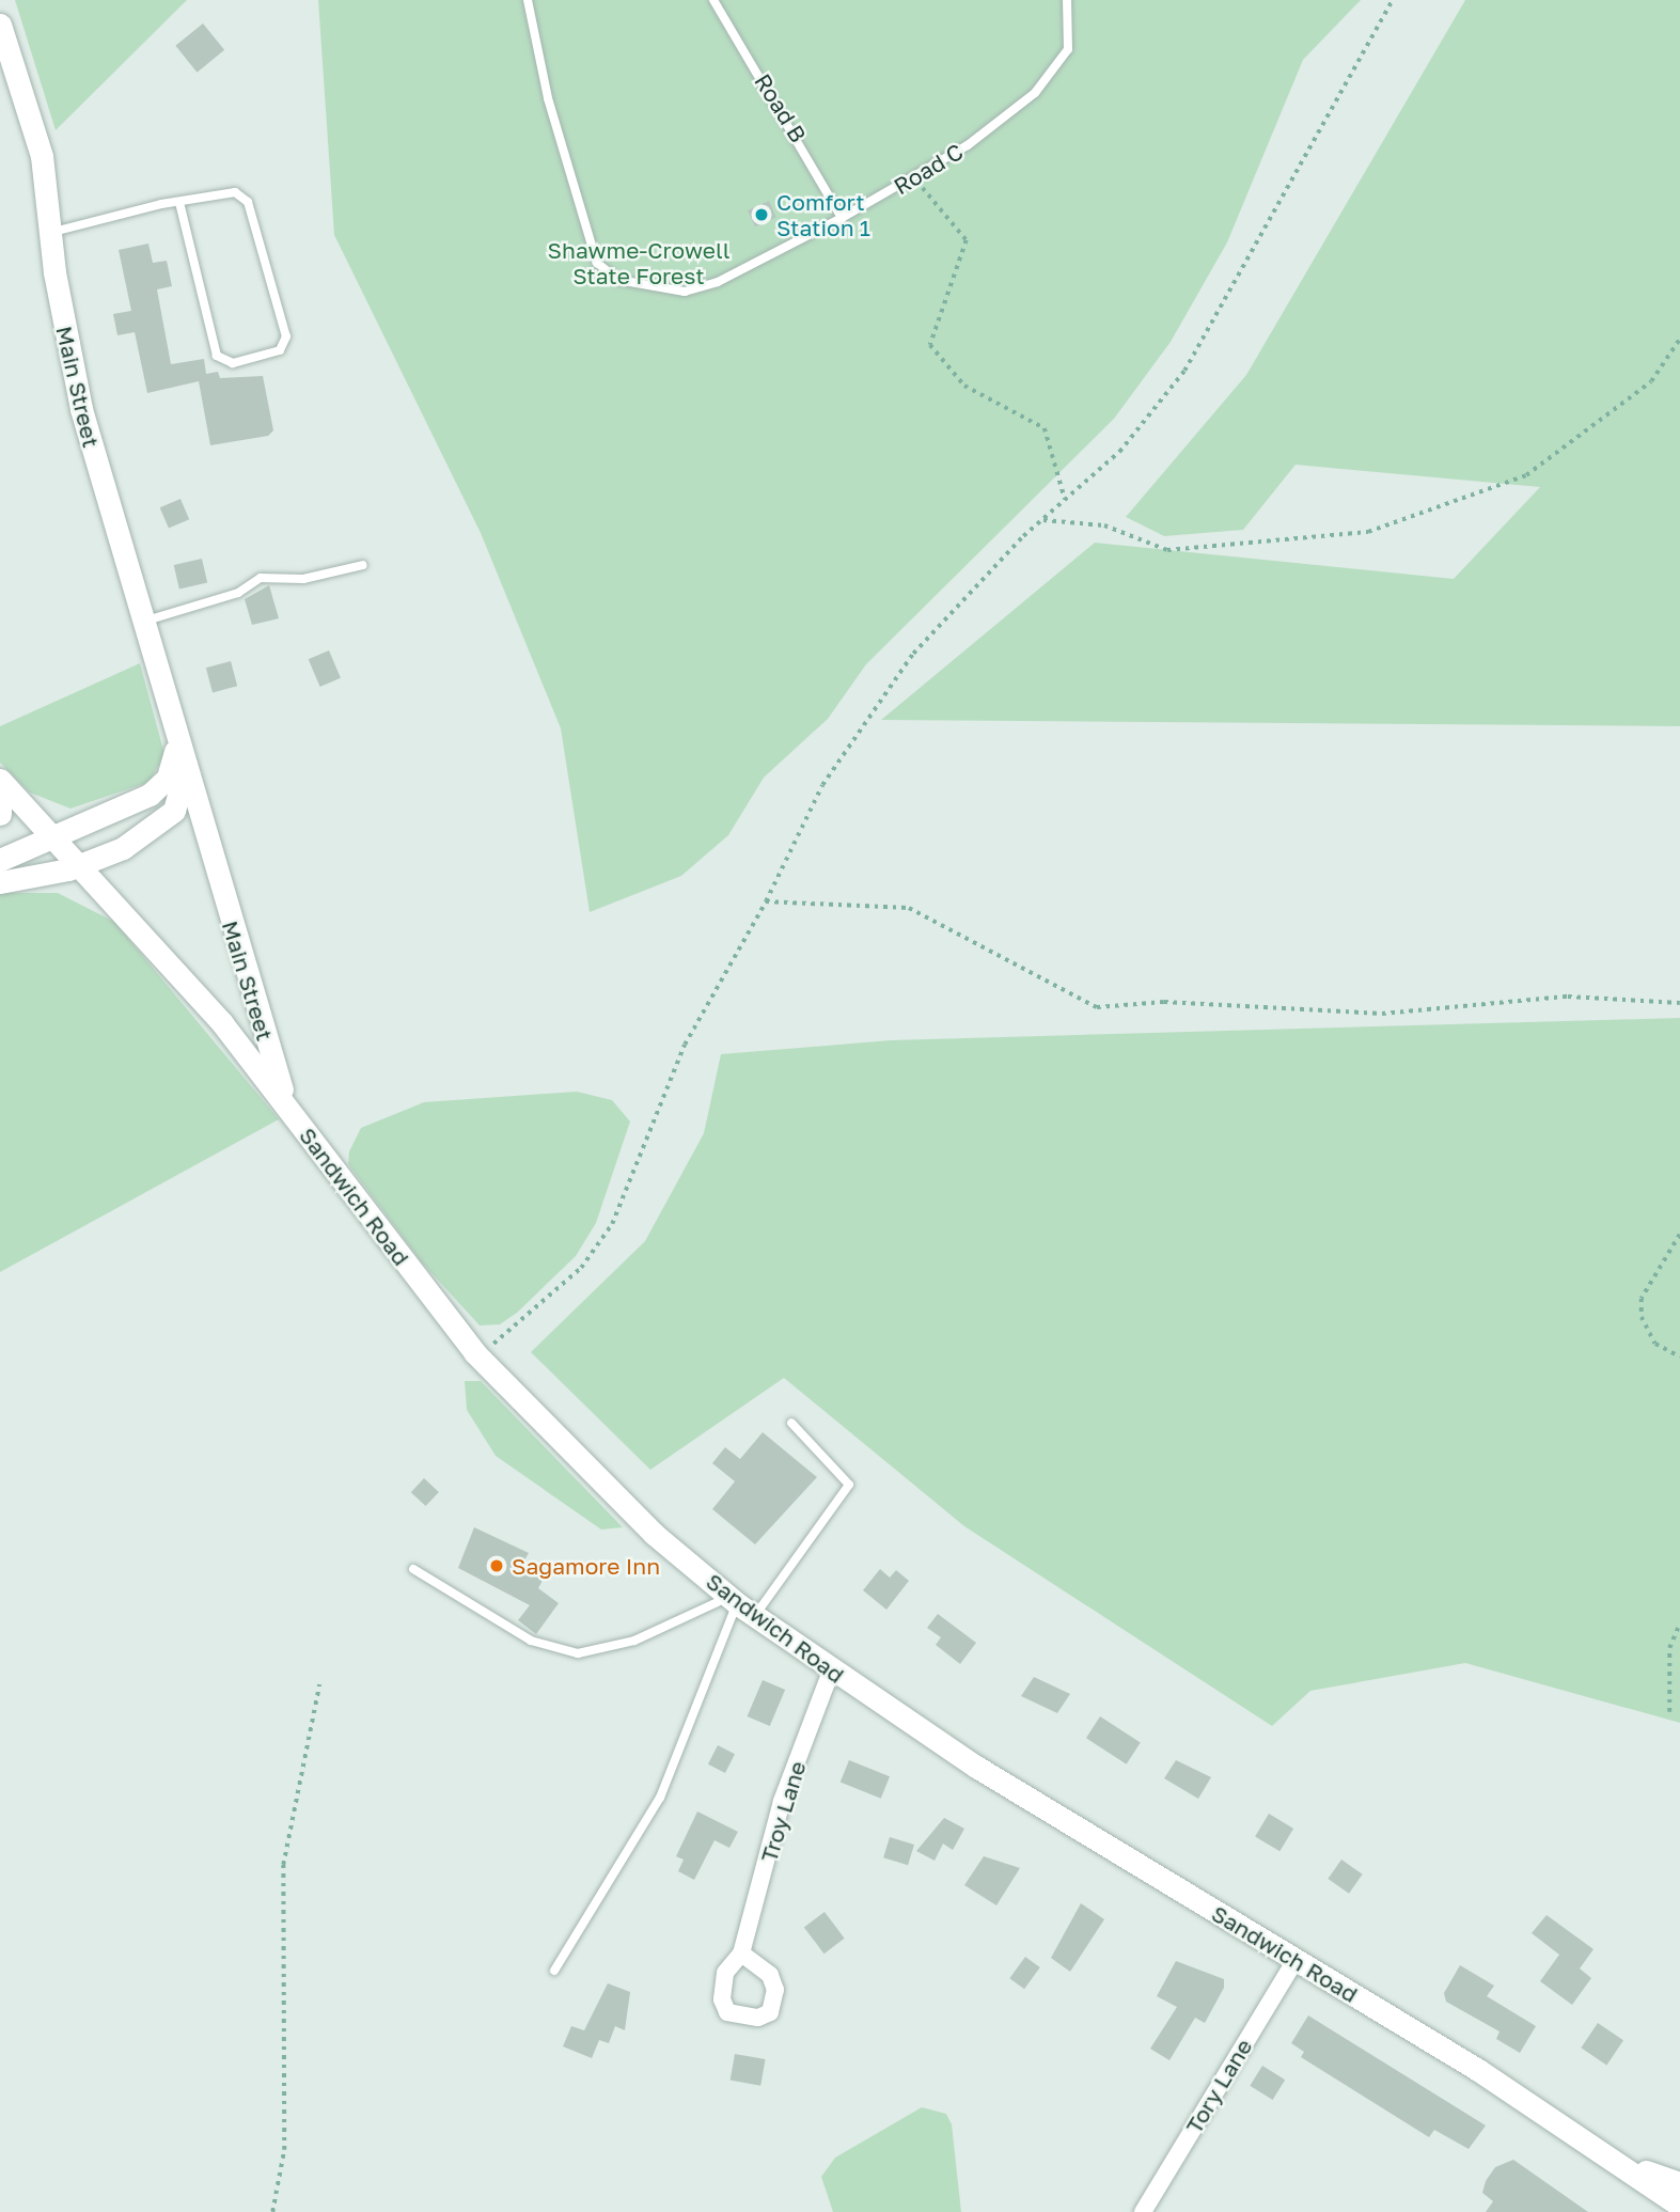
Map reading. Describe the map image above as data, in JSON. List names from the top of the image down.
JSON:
{
  "streets": {
    "main road": ["Main Street", "Sandwich Road"],
    "street": ["Troy Lane", "Tory Lane"],
    "lane": ["Road B", "Road C"]
  },
  "crossings": [
    ["Road B", "Road C"],
    ["Main Street", "Sandwich Road"],
    ["Sandwich Road", "Troy Lane"],
    ["Sandwich Road", "Tory Lane"]
  ],
  "parks": ["Shawme-Crowell State Forest"],
  "places": ["Comfort Station 1", "Sagamore Inn"]
}
